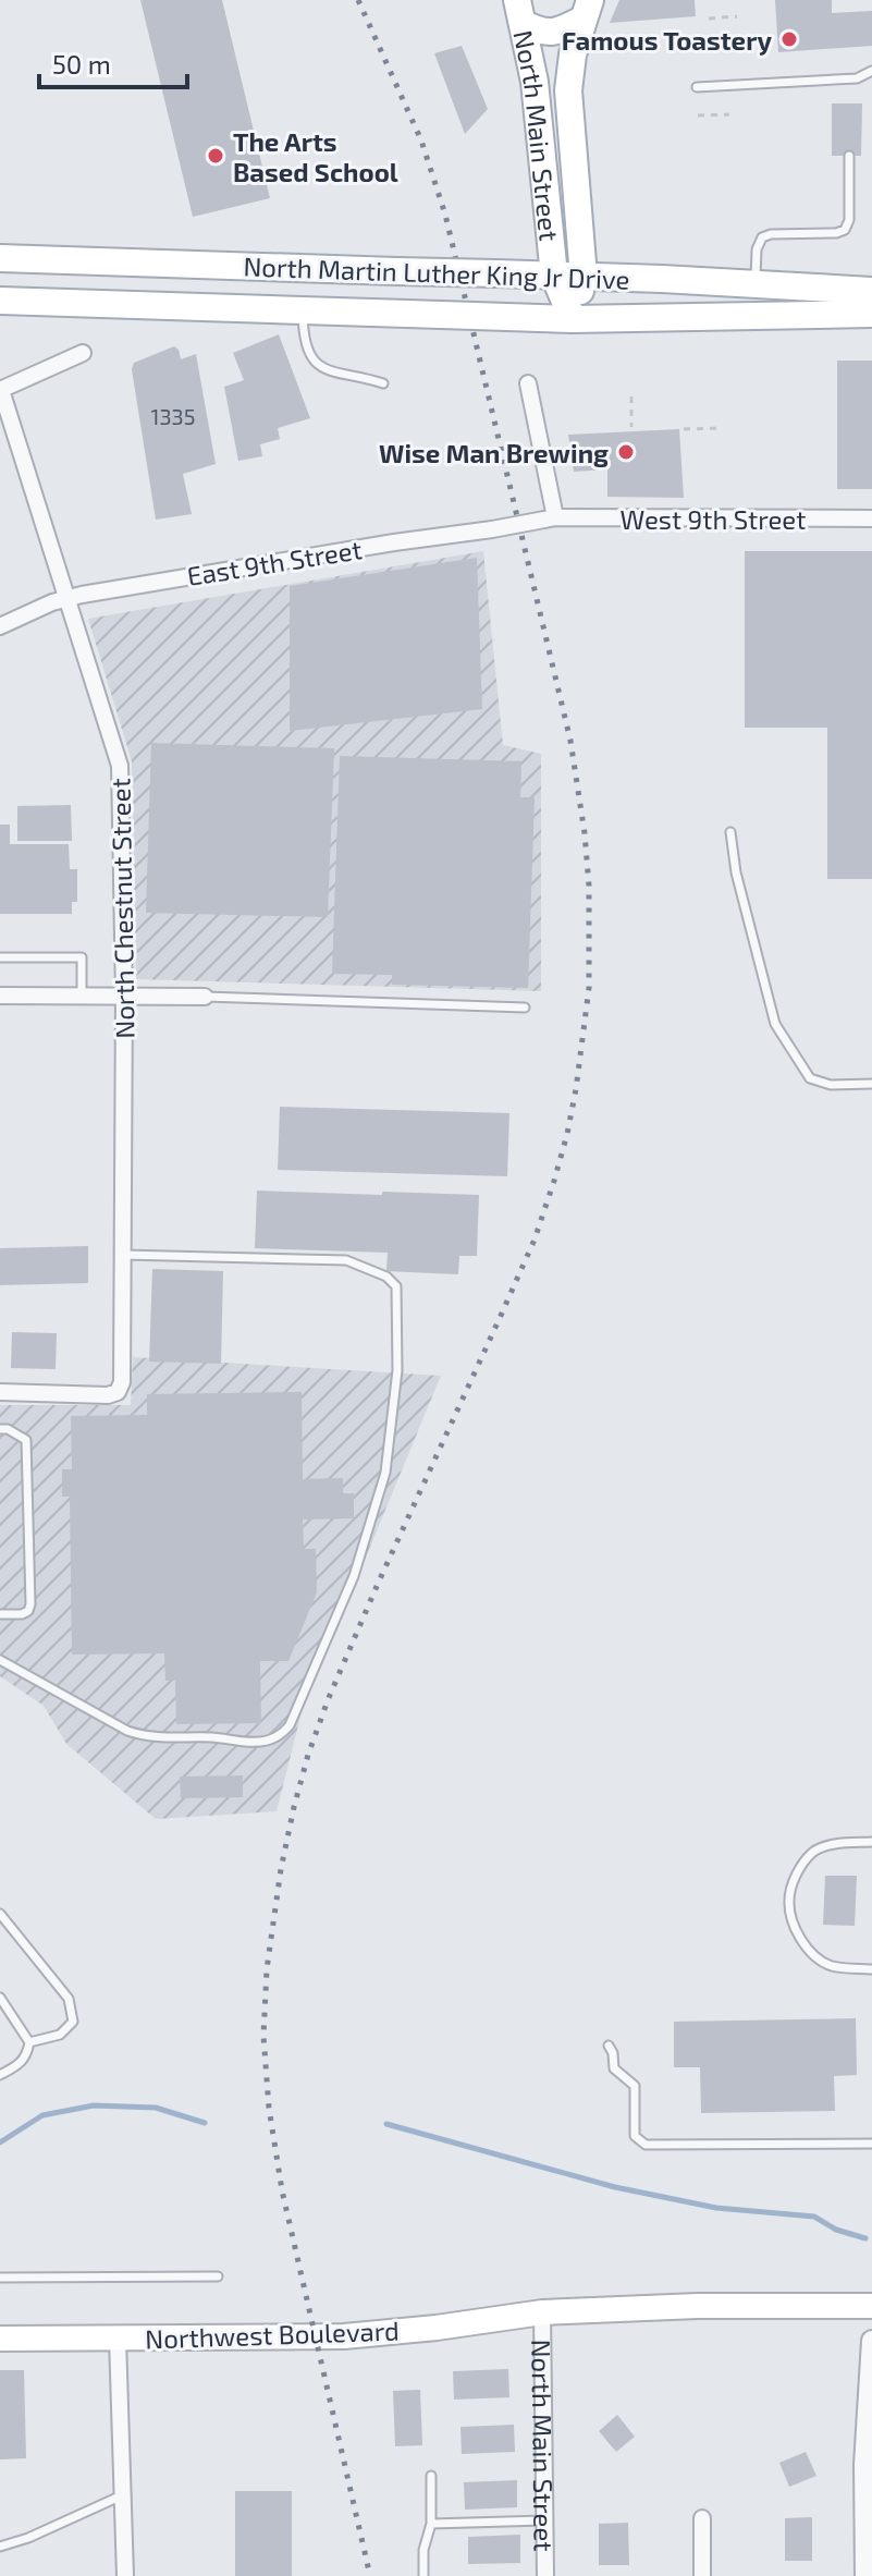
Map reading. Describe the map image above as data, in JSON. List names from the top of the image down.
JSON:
{
  "streets": {
    "main road": ["North Main Street", "North Martin Luther King Jr Drive", "Northwest Boulevard"],
    "street": ["West 9th Street", "East 9th Street", "North Chestnut Street"]
  },
  "crossings": [
    ["North Main Street", "North Martin Luther King Jr Drive"],
    ["North Main Street", "Northwest Boulevard"],
    ["West 9th Street", "East 9th Street"],
    ["East 9th Street", "North Chestnut Street"]
  ],
  "places": ["Famous Toastery", "The Arts Based School", "Wise Man Brewing"],
  "house_numbers": ["1335"],
  "scale_bar": "50 m"
}
